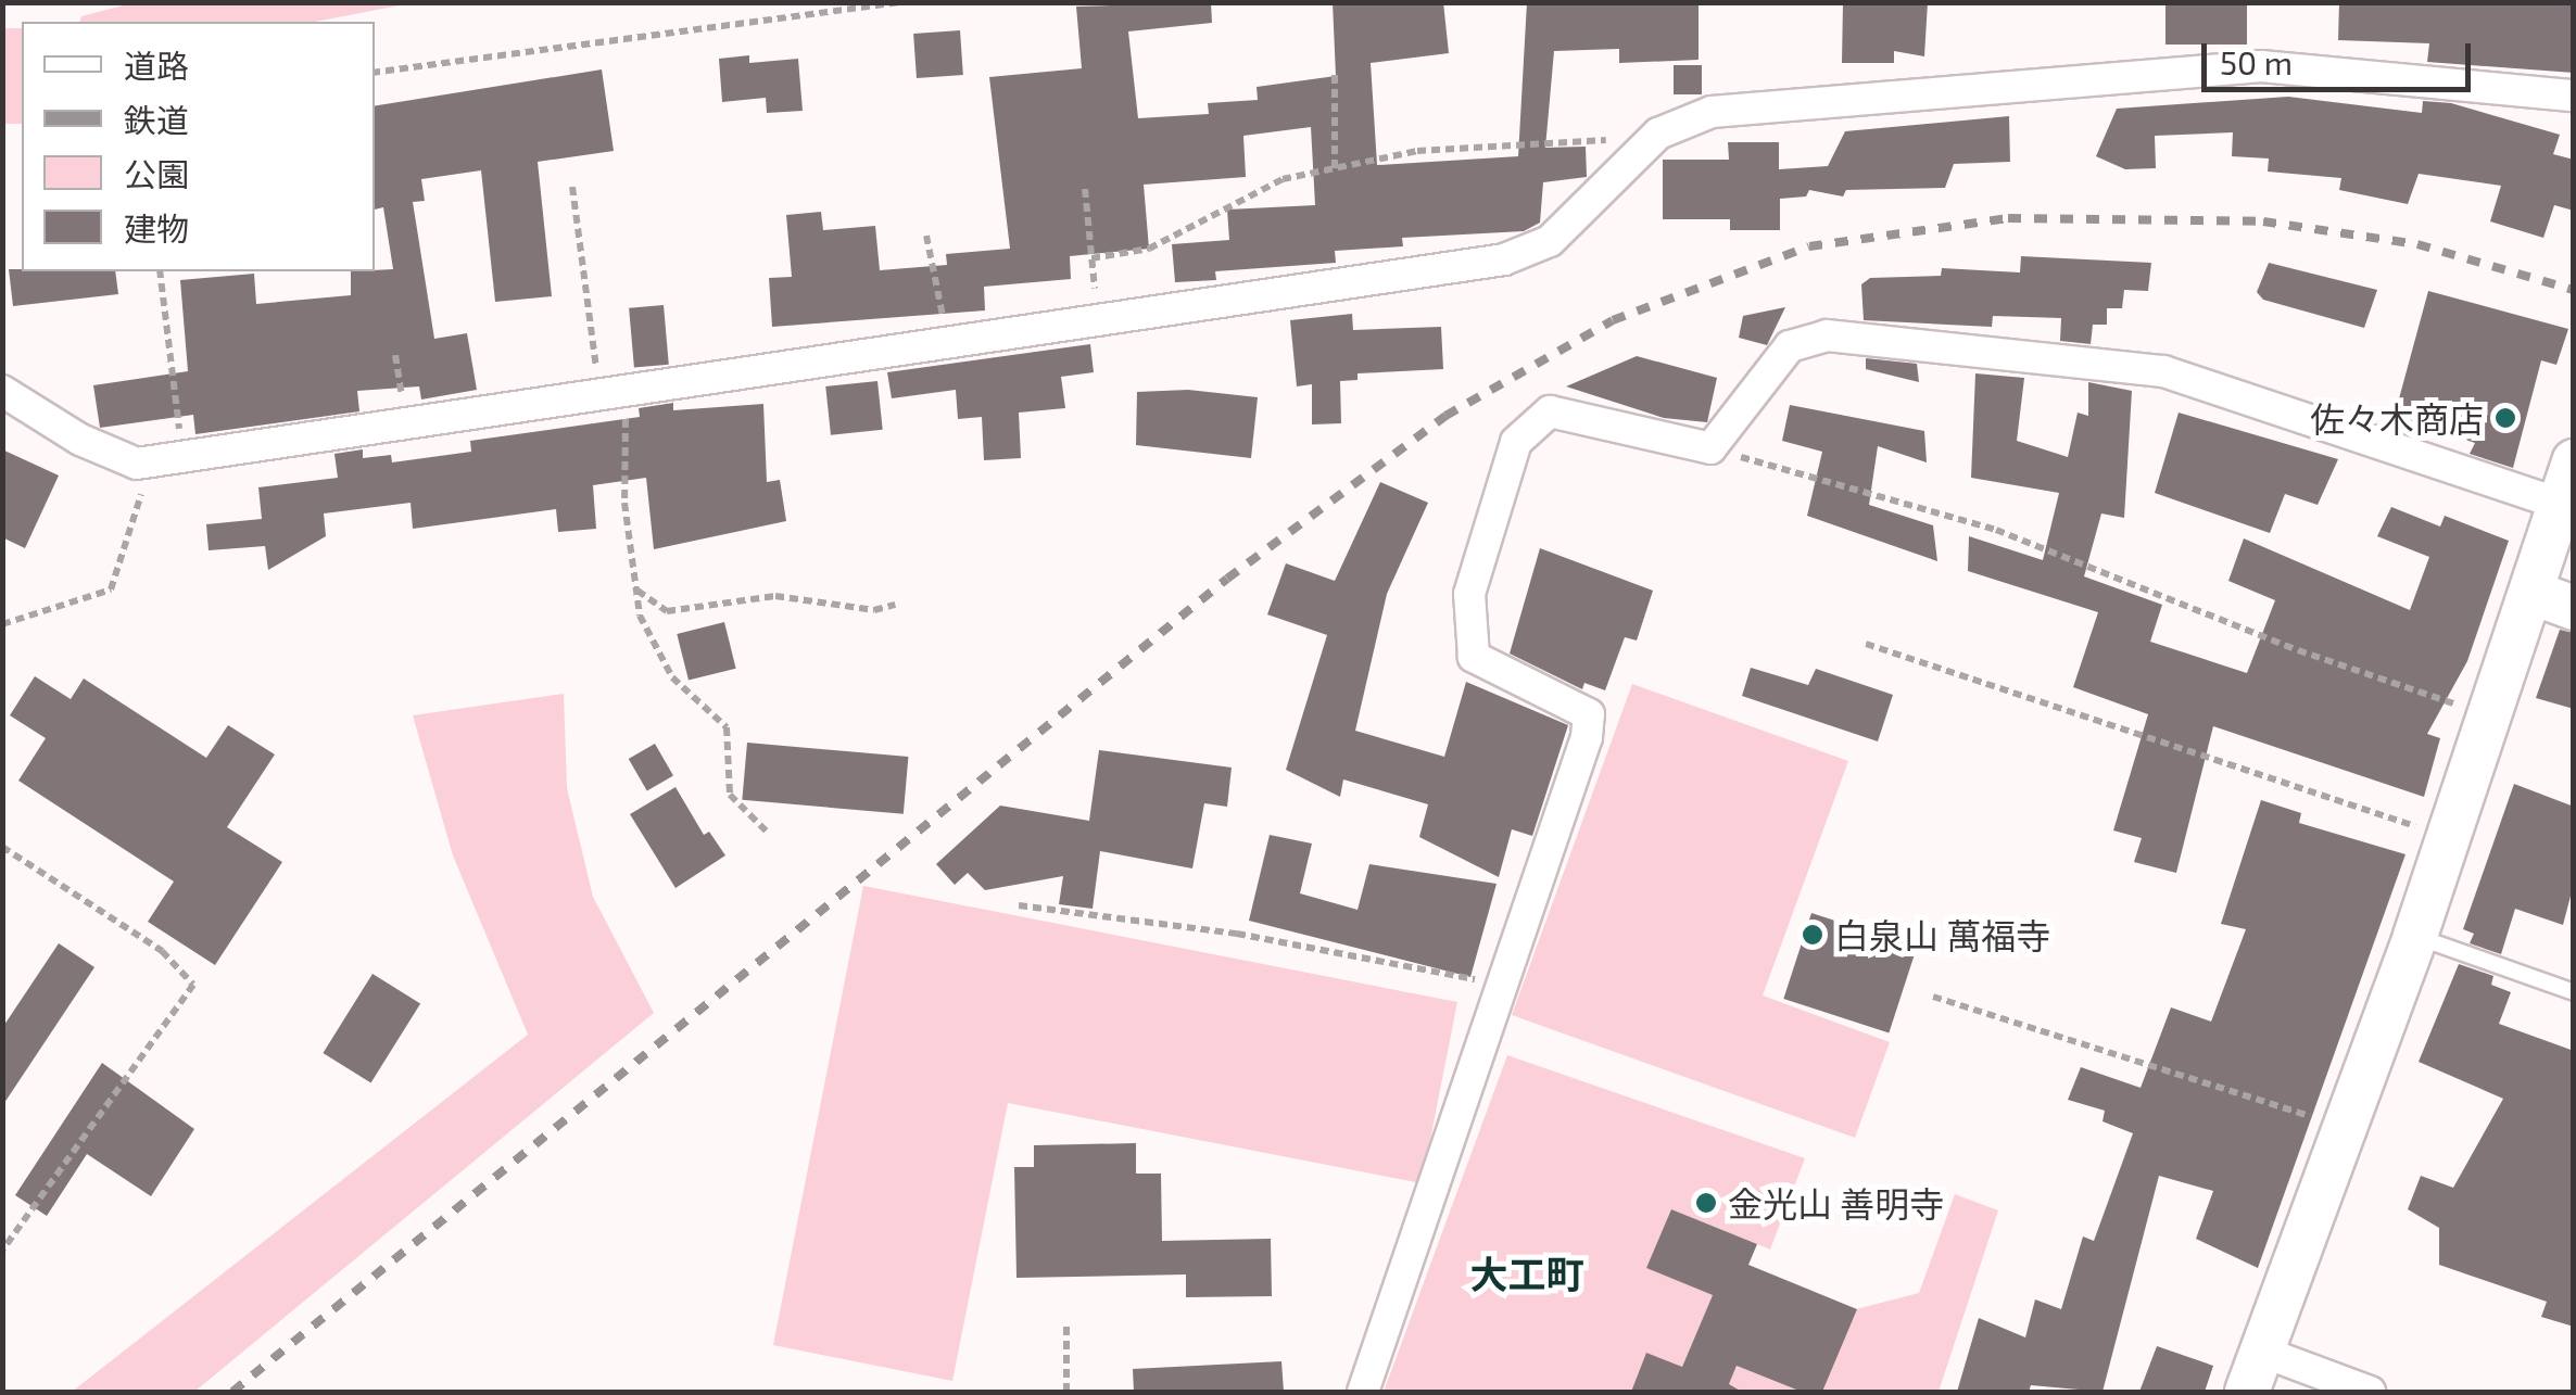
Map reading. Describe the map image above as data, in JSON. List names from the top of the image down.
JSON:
{
  "districts": ["大工町"],
  "places": ["佐々木商店", "白泉山 萬福寺", "金光山 善明寺"],
  "legend": [
    "道路",
    "鉄道",
    "公園",
    "建物"
  ],
  "scale_bar": "50 m"
}
